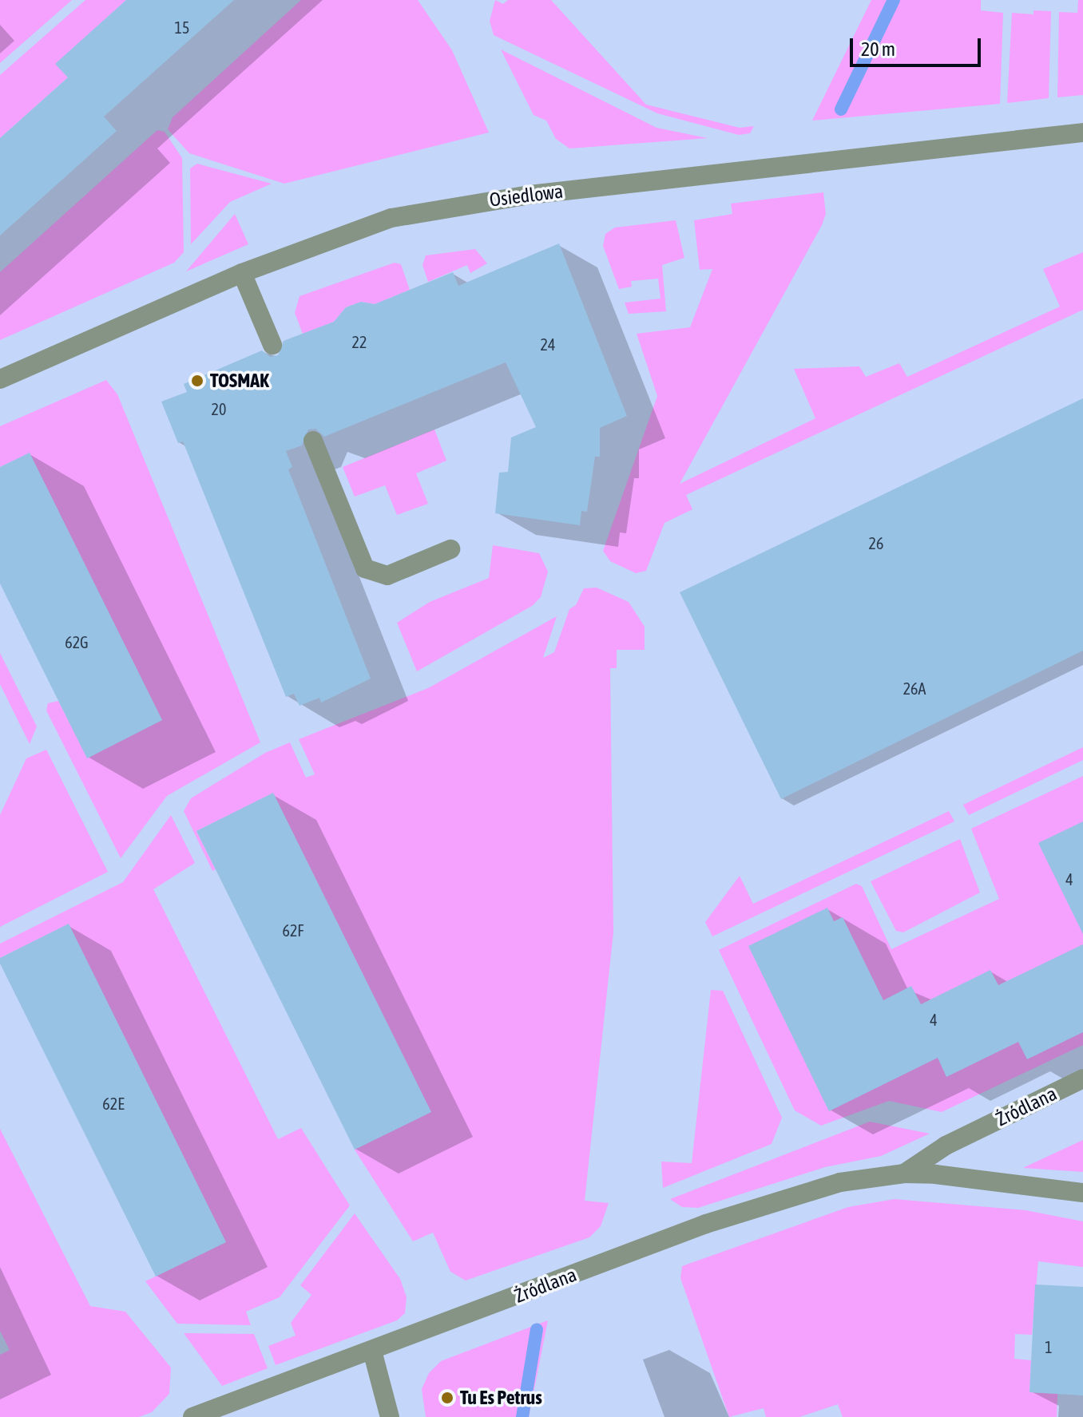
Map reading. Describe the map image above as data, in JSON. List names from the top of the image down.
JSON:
{
  "streets": {
    "street": ["Osiedlowa", "Źródlana"]
  },
  "places": ["TOSMAK", "Tu Es Petrus"],
  "house_numbers": [
    "15",
    "22",
    "24",
    "20",
    "26",
    "62G",
    "26A",
    "4",
    "62F",
    "4",
    "62E",
    "1"
  ],
  "scale_bar": "20 m"
}
